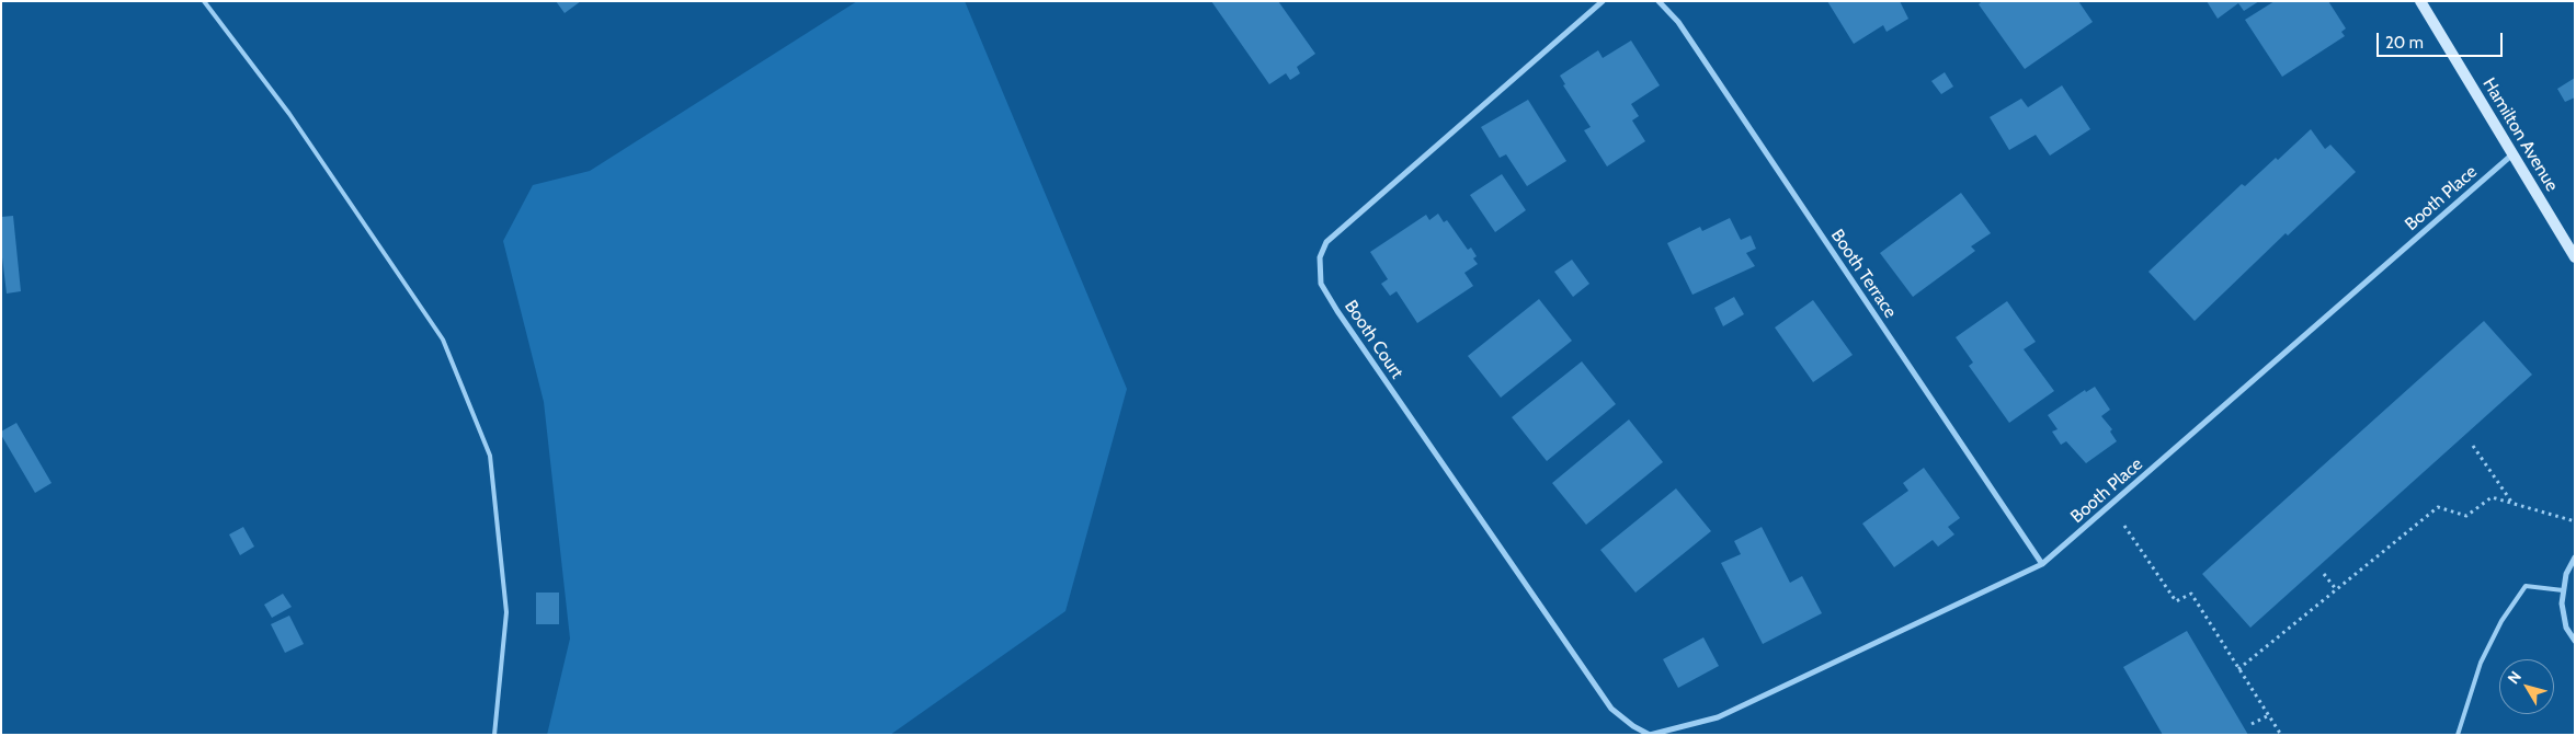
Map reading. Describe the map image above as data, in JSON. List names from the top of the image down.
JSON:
{
  "streets": {
    "main road": ["Hamilton Avenue"],
    "street": ["Booth Place", "Booth Terrace", "Booth Court"]
  },
  "crossings": [
    ["Hamilton Avenue", "Booth Place"],
    ["Booth Place", "Booth Terrace"],
    ["Booth Place", "Booth Court"]
  ],
  "scale_bar": "20 m",
  "north": "top left"
}
